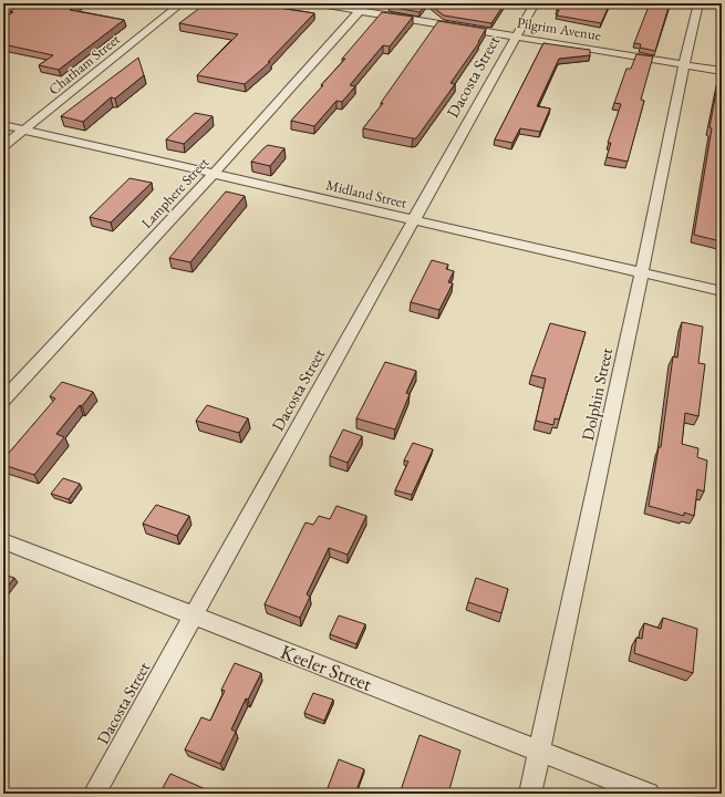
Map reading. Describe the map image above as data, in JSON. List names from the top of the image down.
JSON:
{
  "streets": {
    "street": [
      "Pilgrim Avenue",
      "Chatham Street",
      "Dacosta Street",
      "Lamphere Street",
      "Midland Street",
      "Dolphin Street",
      "Keeler Street"
    ]
  },
  "crossings": [
    ["Pilgrim Avenue", "Dacosta Street"],
    ["Pilgrim Avenue", "Lamphere Street"],
    ["Pilgrim Avenue", "Dolphin Street"],
    ["Chatham Street", "Midland Street"],
    ["Dacosta Street", "Midland Street"],
    ["Dacosta Street", "Keeler Street"],
    ["Lamphere Street", "Midland Street"],
    ["Midland Street", "Dolphin Street"],
    ["Dolphin Street", "Keeler Street"]
  ]
}
